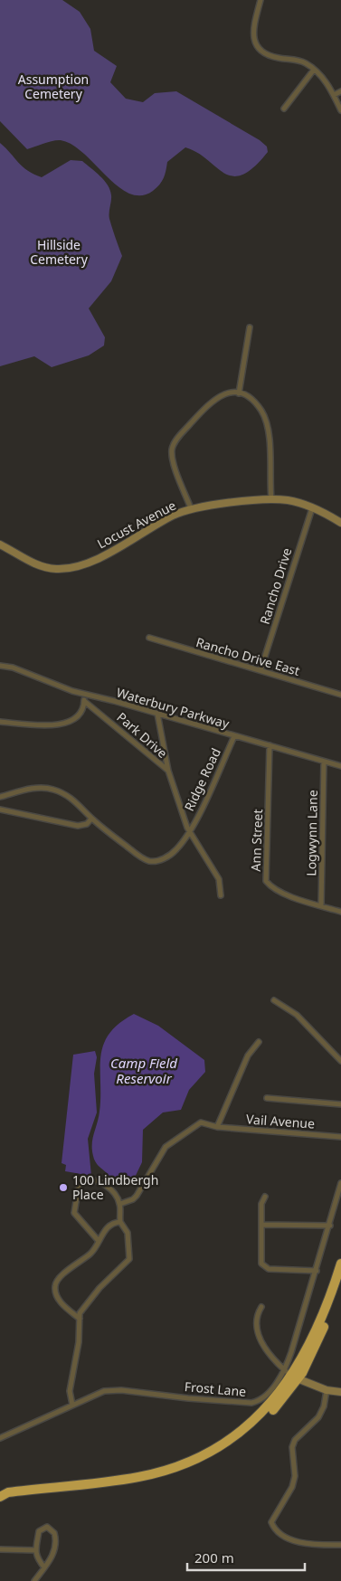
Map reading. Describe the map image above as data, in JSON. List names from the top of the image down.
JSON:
{
  "streets": {
    "street": [
      "Locust Avenue",
      "Rancho Drive",
      "Rancho Drive East",
      "Waterbury Parkway",
      "Park Drive",
      "Ridge Road",
      "Logwynn Lane",
      "Ann Street",
      "Vail Avenue",
      "Frost Lane"
    ]
  },
  "crossings": [
    ["Locust Avenue", "Rancho Drive"],
    ["Rancho Drive", "Rancho Drive East"],
    ["Waterbury Parkway", "Ridge Road"],
    ["Waterbury Parkway", "Logwynn Lane"],
    ["Waterbury Parkway", "Ann Street"],
    ["Park Drive", "Ridge Road"],
    ["Logwynn Lane", "Ann Street"]
  ],
  "water": ["Camp Field Reservoir"],
  "parks": ["Assumption Cemetery", "Hillside Cemetery"],
  "places": ["100 Lindbergh Place"],
  "scale_bar": "200 m"
}
